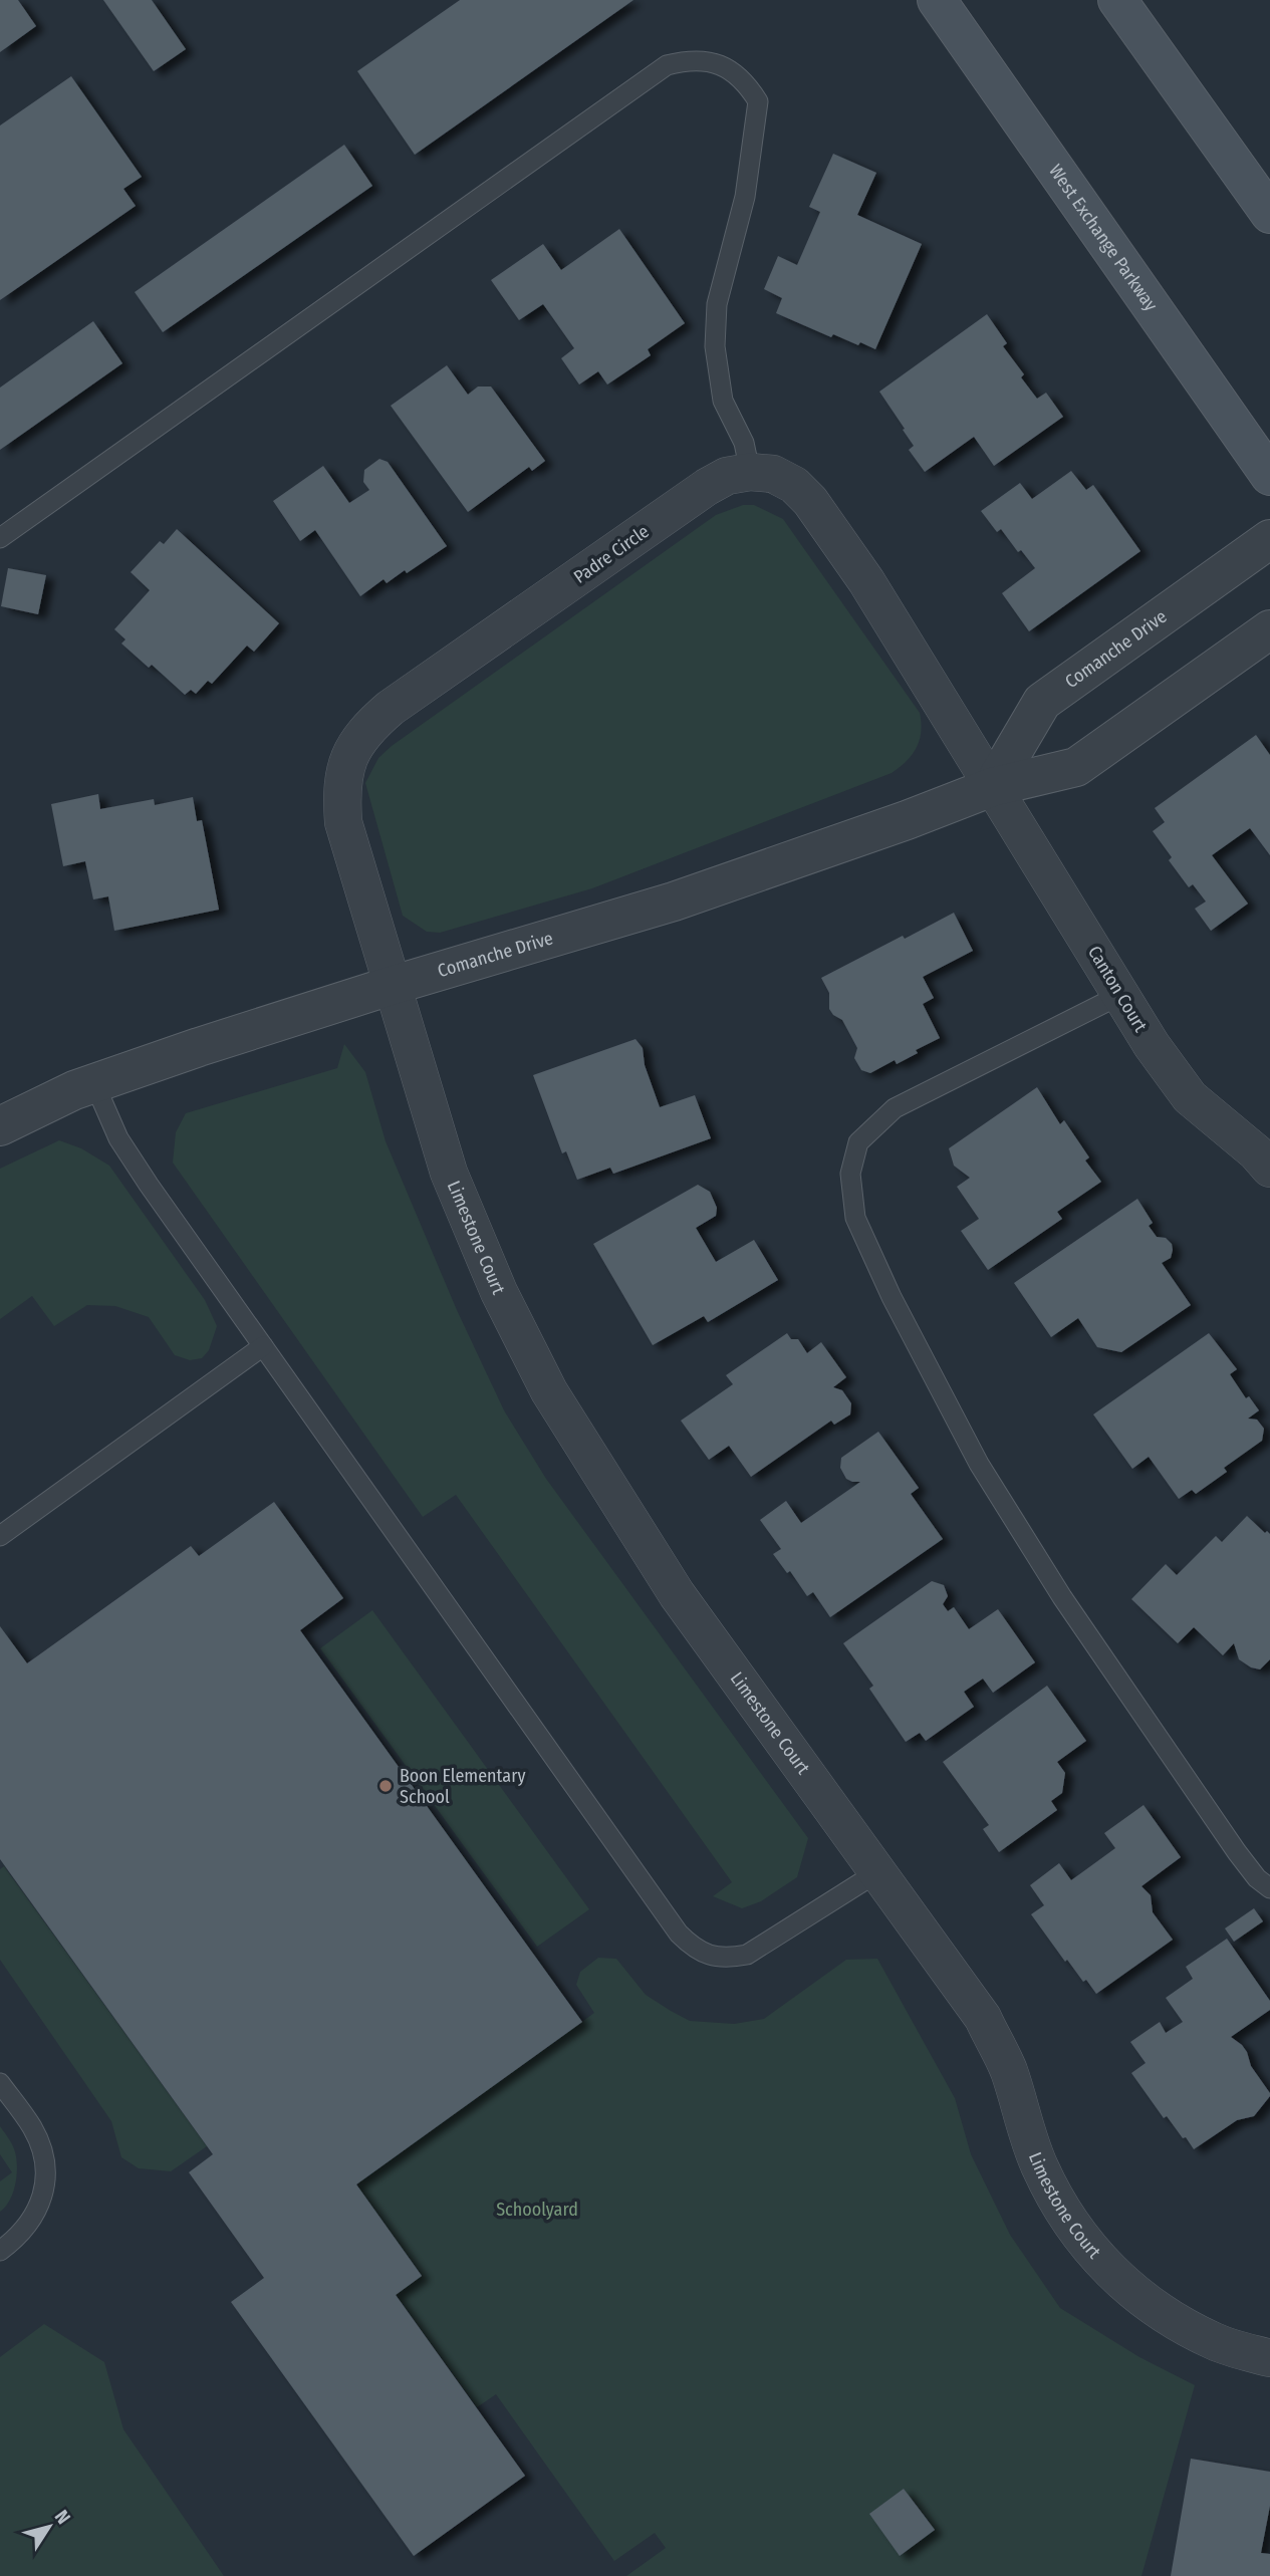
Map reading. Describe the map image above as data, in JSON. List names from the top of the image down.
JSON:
{
  "streets": {
    "main road": ["West Exchange Parkway"],
    "street": [
      "Padre Circle",
      "Comanche Drive",
      "Canton Court",
      "Limestone Court"
    ]
  },
  "crossings": [
    ["Padre Circle", "Comanche Drive"],
    ["Padre Circle", "Canton Court"],
    ["Padre Circle", "Limestone Court"],
    ["Comanche Drive", "Canton Court"],
    ["Comanche Drive", "Limestone Court"]
  ],
  "parks": ["Schoolyard"],
  "places": ["Boon Elementary School"],
  "north": "top right"
}
